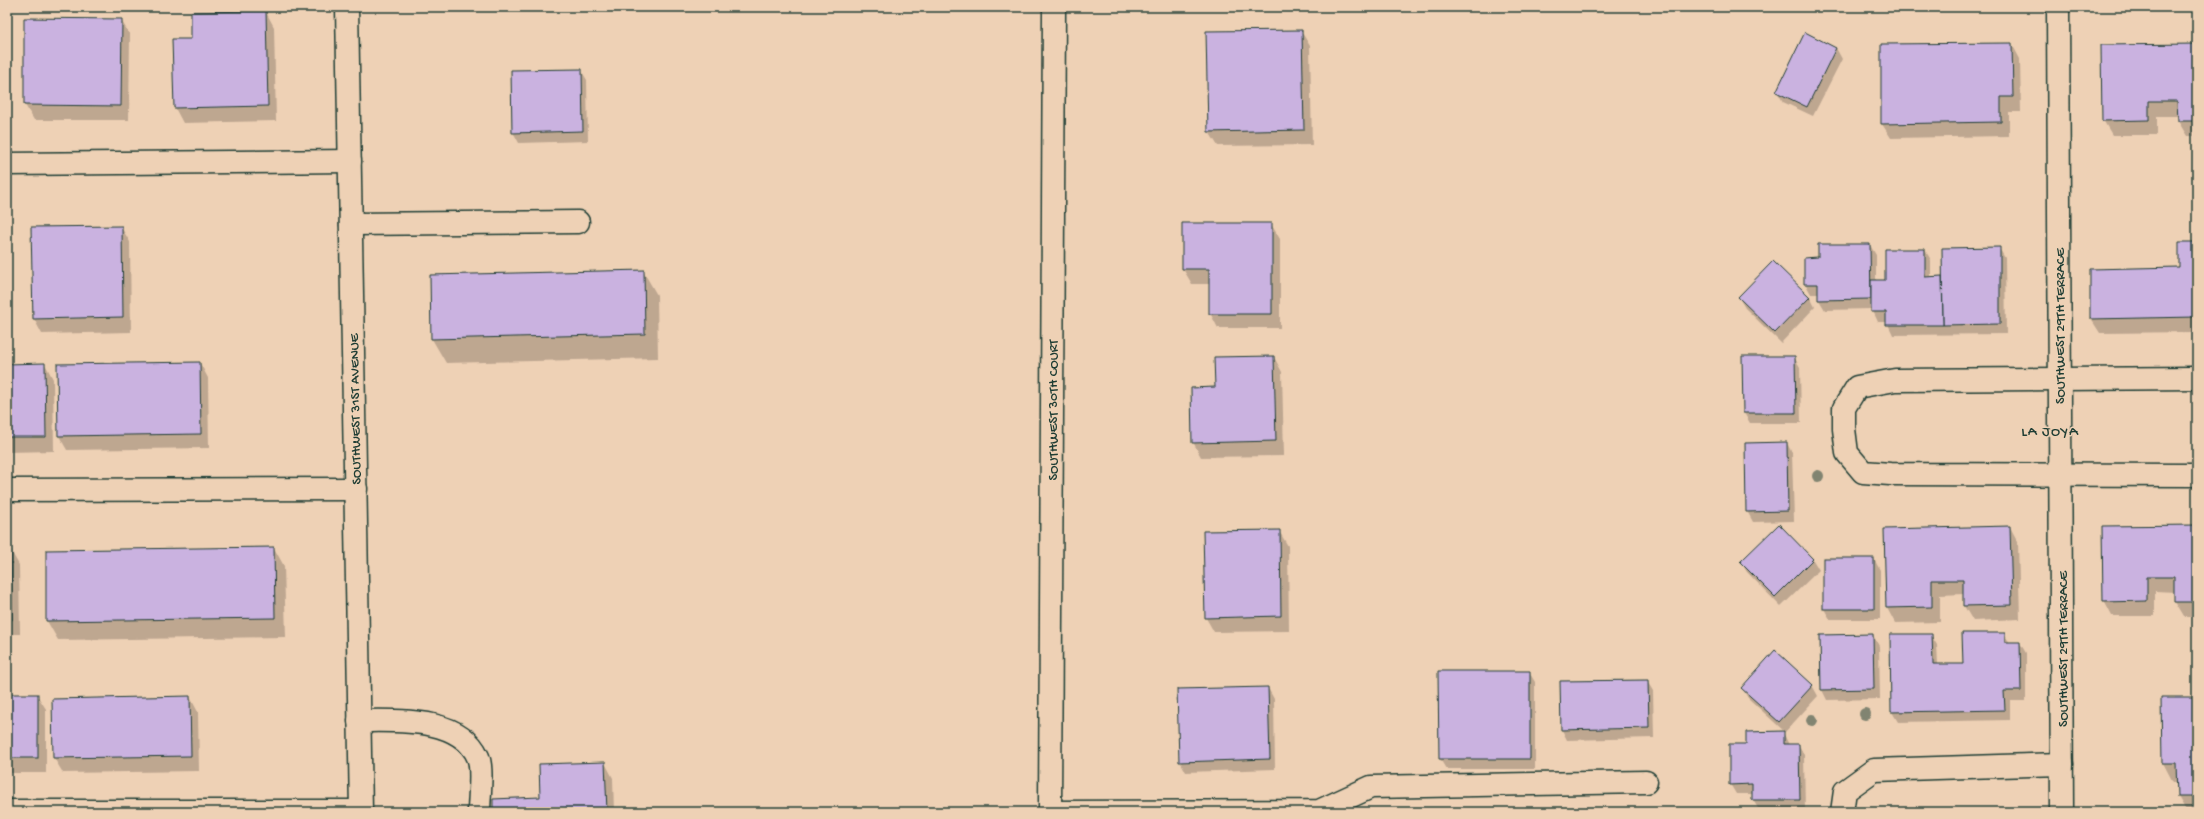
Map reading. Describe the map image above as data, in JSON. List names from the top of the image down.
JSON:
{
  "streets": {
    "street": ["SOUTHWEST 29TH TERRACE", "SOUTHWEST 31ST AVENUE", "SOUTHWEST 30TH COURT"]
  },
  "districts": ["LA JOYA"]
}
